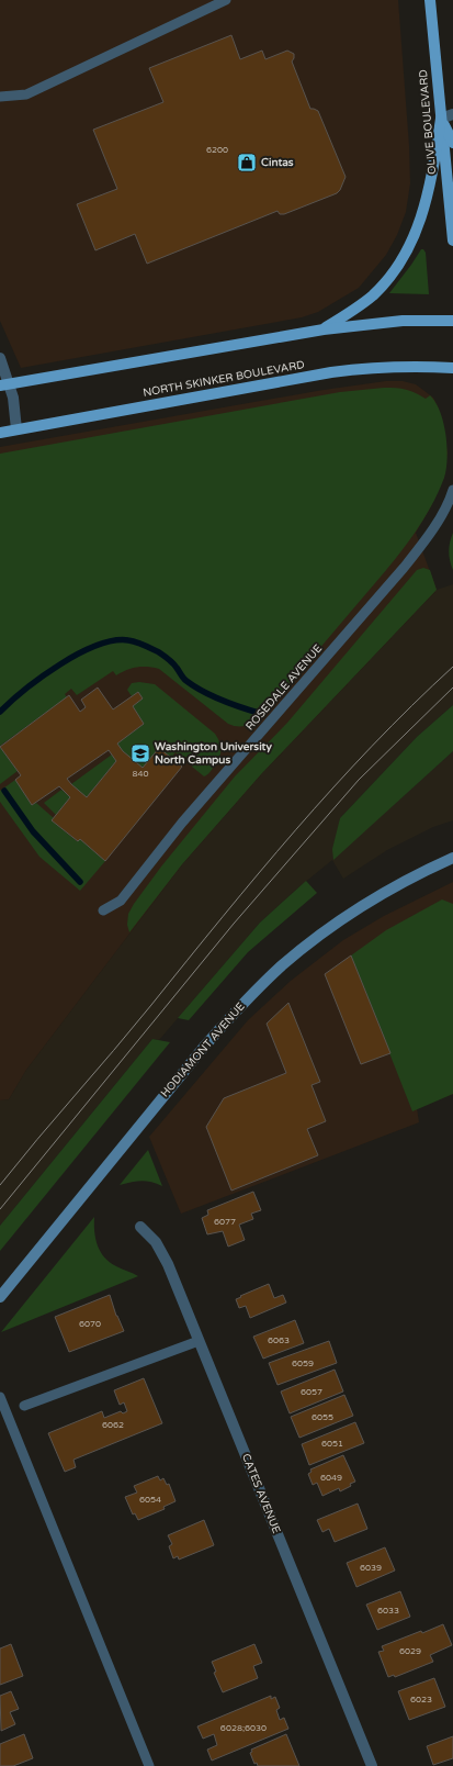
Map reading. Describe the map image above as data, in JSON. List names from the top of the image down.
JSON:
{
  "streets": {
    "main road": ["OLIVE BOULEVARD", "NORTH SKINKER BOULEVARD"],
    "street": ["HODIAMONT AVENUE", "CATES AVENUE"],
    "lane": ["ROSEDALE AVENUE"]
  },
  "places": {
    "shop": ["Cintas"],
    "school or university": ["Washington University North Campus"]
  },
  "house_numbers": [
    "6200",
    "840",
    "6077",
    "6070",
    "6063",
    "6059",
    "6057",
    "6055",
    "6062",
    "6051",
    "6049",
    "6054",
    "6039",
    "6033",
    "6029",
    "6023",
    "6028;6030"
  ]
}
